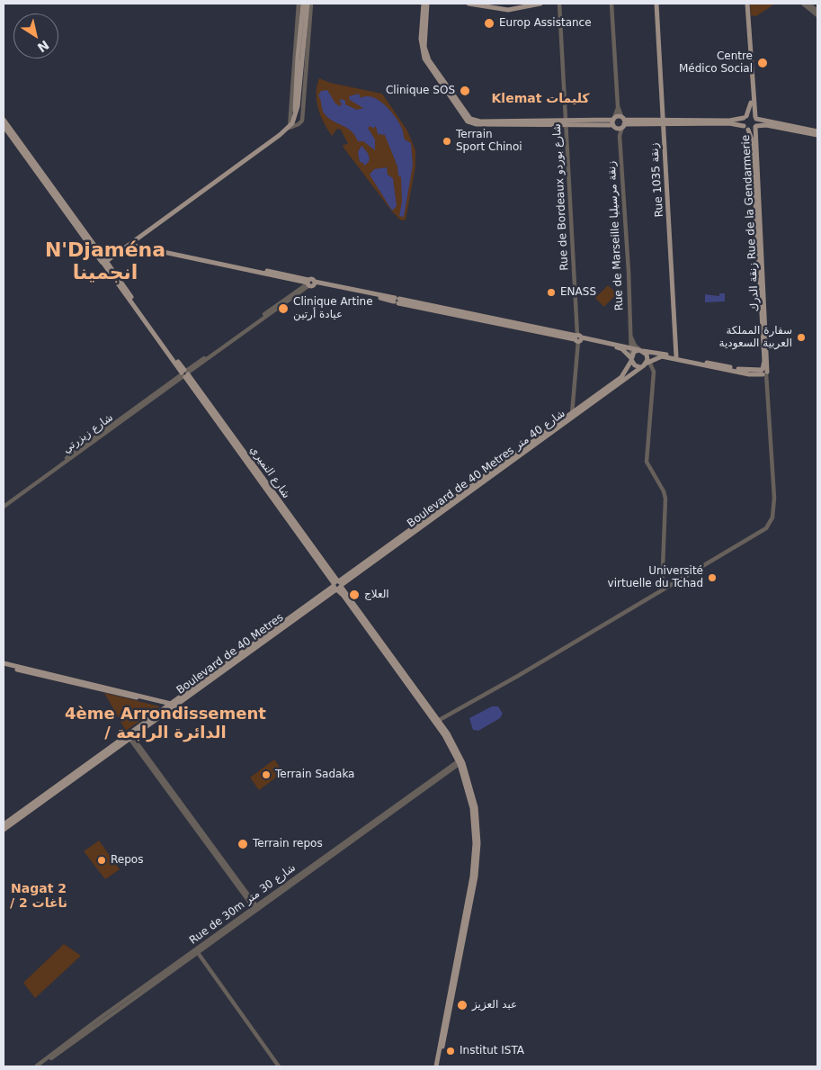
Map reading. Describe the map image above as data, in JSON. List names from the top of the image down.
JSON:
{
  "streets": {
    "main road": [
      "Rue 1035 زنقة",
      "زنقة الدرك Rue de la Gendarmerie",
      "Boulevard de 40 Metres شارع 40 متر",
      "شارع النميري",
      "Boulevard de 40 Metres"
    ],
    "street": [
      "Rue de Bordeaux شارع بوردو",
      "Rue de Marseille زنقة مرسيليا",
      "شارع زيزرتي",
      "Rue de 30m شارع 30 متر"
    ]
  },
  "crossings": [
    ["Rue de Bordeaux شارع بوردو", "Boulevard de 40 Metres شارع 40 متر"],
    ["Rue de Marseille زنقة مرسيليا", "Boulevard de 40 Metres شارع 40 متر"],
    ["شارع زيزرتي", "شارع النميري"],
    ["Boulevard de 40 Metres شارع 40 متر", "شارع النميري"],
    ["Boulevard de 40 Metres شارع 40 متر", "Boulevard de 40 Metres"],
    ["شارع النميري", "Boulevard de 40 Metres"],
    ["شارع النميري", "Rue de 30m شارع 30 متر"]
  ],
  "districts": [
    "Klemat كليمات",
    "N'Djaména انجمينا",
    "4ème Arrondissement / الدائرة الرابعة",
    "Nagat 2 / ناغات 2"
  ],
  "places": [
    "Europ Assistance",
    "Centre Médico Social",
    "Clinique SOS",
    "Terrain Sport Chinoi",
    "ENASS",
    "Clinique Artine عيادة أرتين",
    "سفارة المملكة العربية السعودية",
    "Université virtuelle du Tchad",
    "العلاج",
    "Terrain Sadaka",
    "Terrain repos",
    "Repos",
    "عبد العزيز",
    "Institut ISTA"
  ],
  "north": "bottom right"
}
